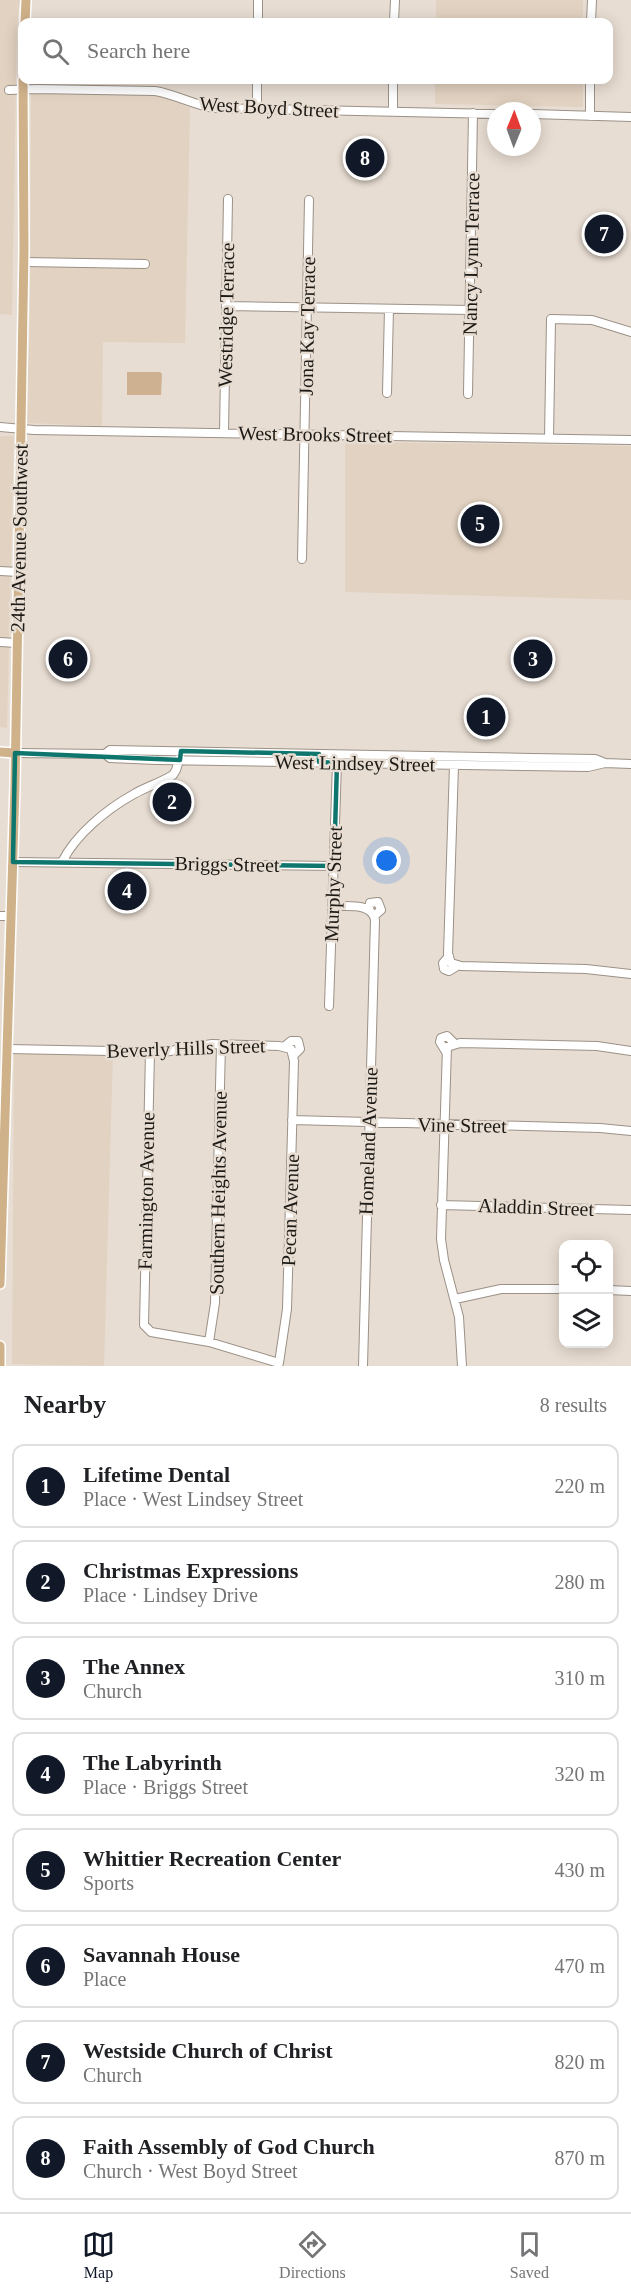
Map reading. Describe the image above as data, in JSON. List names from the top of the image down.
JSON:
{
  "streets": {
    "main road": ["24th Avenue Southwest", "West Lindsey Street"],
    "street": [
      "West Boyd Street",
      "Nancy Lynn Terrace",
      "Westridge Terrace",
      "Jona Kay Terrace",
      "West Brooks Street",
      "Briggs Street",
      "Murphy Street",
      "Beverly Hills Street",
      "Vine Street",
      "Homeland Avenue",
      "Farmington Avenue",
      "Southern Heights Avenue",
      "Aladdin Street",
      "Pecan Avenue"
    ]
  },
  "crossings": [
    ["West Boyd Street", "Nancy Lynn Terrace"],
    ["West Boyd Street", "24th Avenue Southwest"],
    ["Westridge Terrace", "West Brooks Street"],
    ["Jona Kay Terrace", "West Brooks Street"],
    ["West Brooks Street", "24th Avenue Southwest"],
    ["24th Avenue Southwest", "West Lindsey Street"],
    ["24th Avenue Southwest", "Briggs Street"],
    ["24th Avenue Southwest", "Beverly Hills Street"],
    ["West Lindsey Street", "Murphy Street"],
    ["Briggs Street", "Murphy Street"],
    ["Murphy Street", "Homeland Avenue"],
    ["Beverly Hills Street", "Farmington Avenue"],
    ["Beverly Hills Street", "Southern Heights Avenue"],
    ["Beverly Hills Street", "Pecan Avenue"],
    ["Vine Street", "Homeland Avenue"],
    ["Vine Street", "Pecan Avenue"],
    ["Farmington Avenue", "Southern Heights Avenue"],
    ["Farmington Avenue", "Pecan Avenue"],
    ["Southern Heights Avenue", "Pecan Avenue"]
  ],
  "north": "top",
  "page": {
    "search": "Search here",
    "pins": [
      "8",
      "7",
      "5",
      "3",
      "6",
      "1",
      "2",
      "4"
    ],
    "heading": ["Nearby", "8 results"],
    "list": [
      {
        "mark": "1",
        "name": "Lifetime Dental",
        "note": "Place · West Lindsey Street",
        "value": "220 m"
      },
      {
        "mark": "2",
        "name": "Christmas Expressions",
        "note": "Place · Lindsey Drive",
        "value": "280 m"
      },
      {
        "mark": "3",
        "name": "The Annex",
        "note": "Church",
        "value": "310 m"
      },
      {
        "mark": "4",
        "name": "The Labyrinth",
        "note": "Place · Briggs Street",
        "value": "320 m"
      },
      {
        "mark": "5",
        "name": "Whittier Recreation Center",
        "note": "Sports",
        "value": "430 m"
      },
      {
        "mark": "6",
        "name": "Savannah House",
        "note": "Place",
        "value": "470 m"
      },
      {
        "mark": "7",
        "name": "Westside Church of Christ",
        "note": "Church",
        "value": "820 m"
      },
      {
        "mark": "8",
        "name": "Faith Assembly of God Church",
        "note": "Church · West Boyd Street",
        "value": "870 m"
      }
    ],
    "nav": ["Map", "Directions", "Saved"]
  }
}
